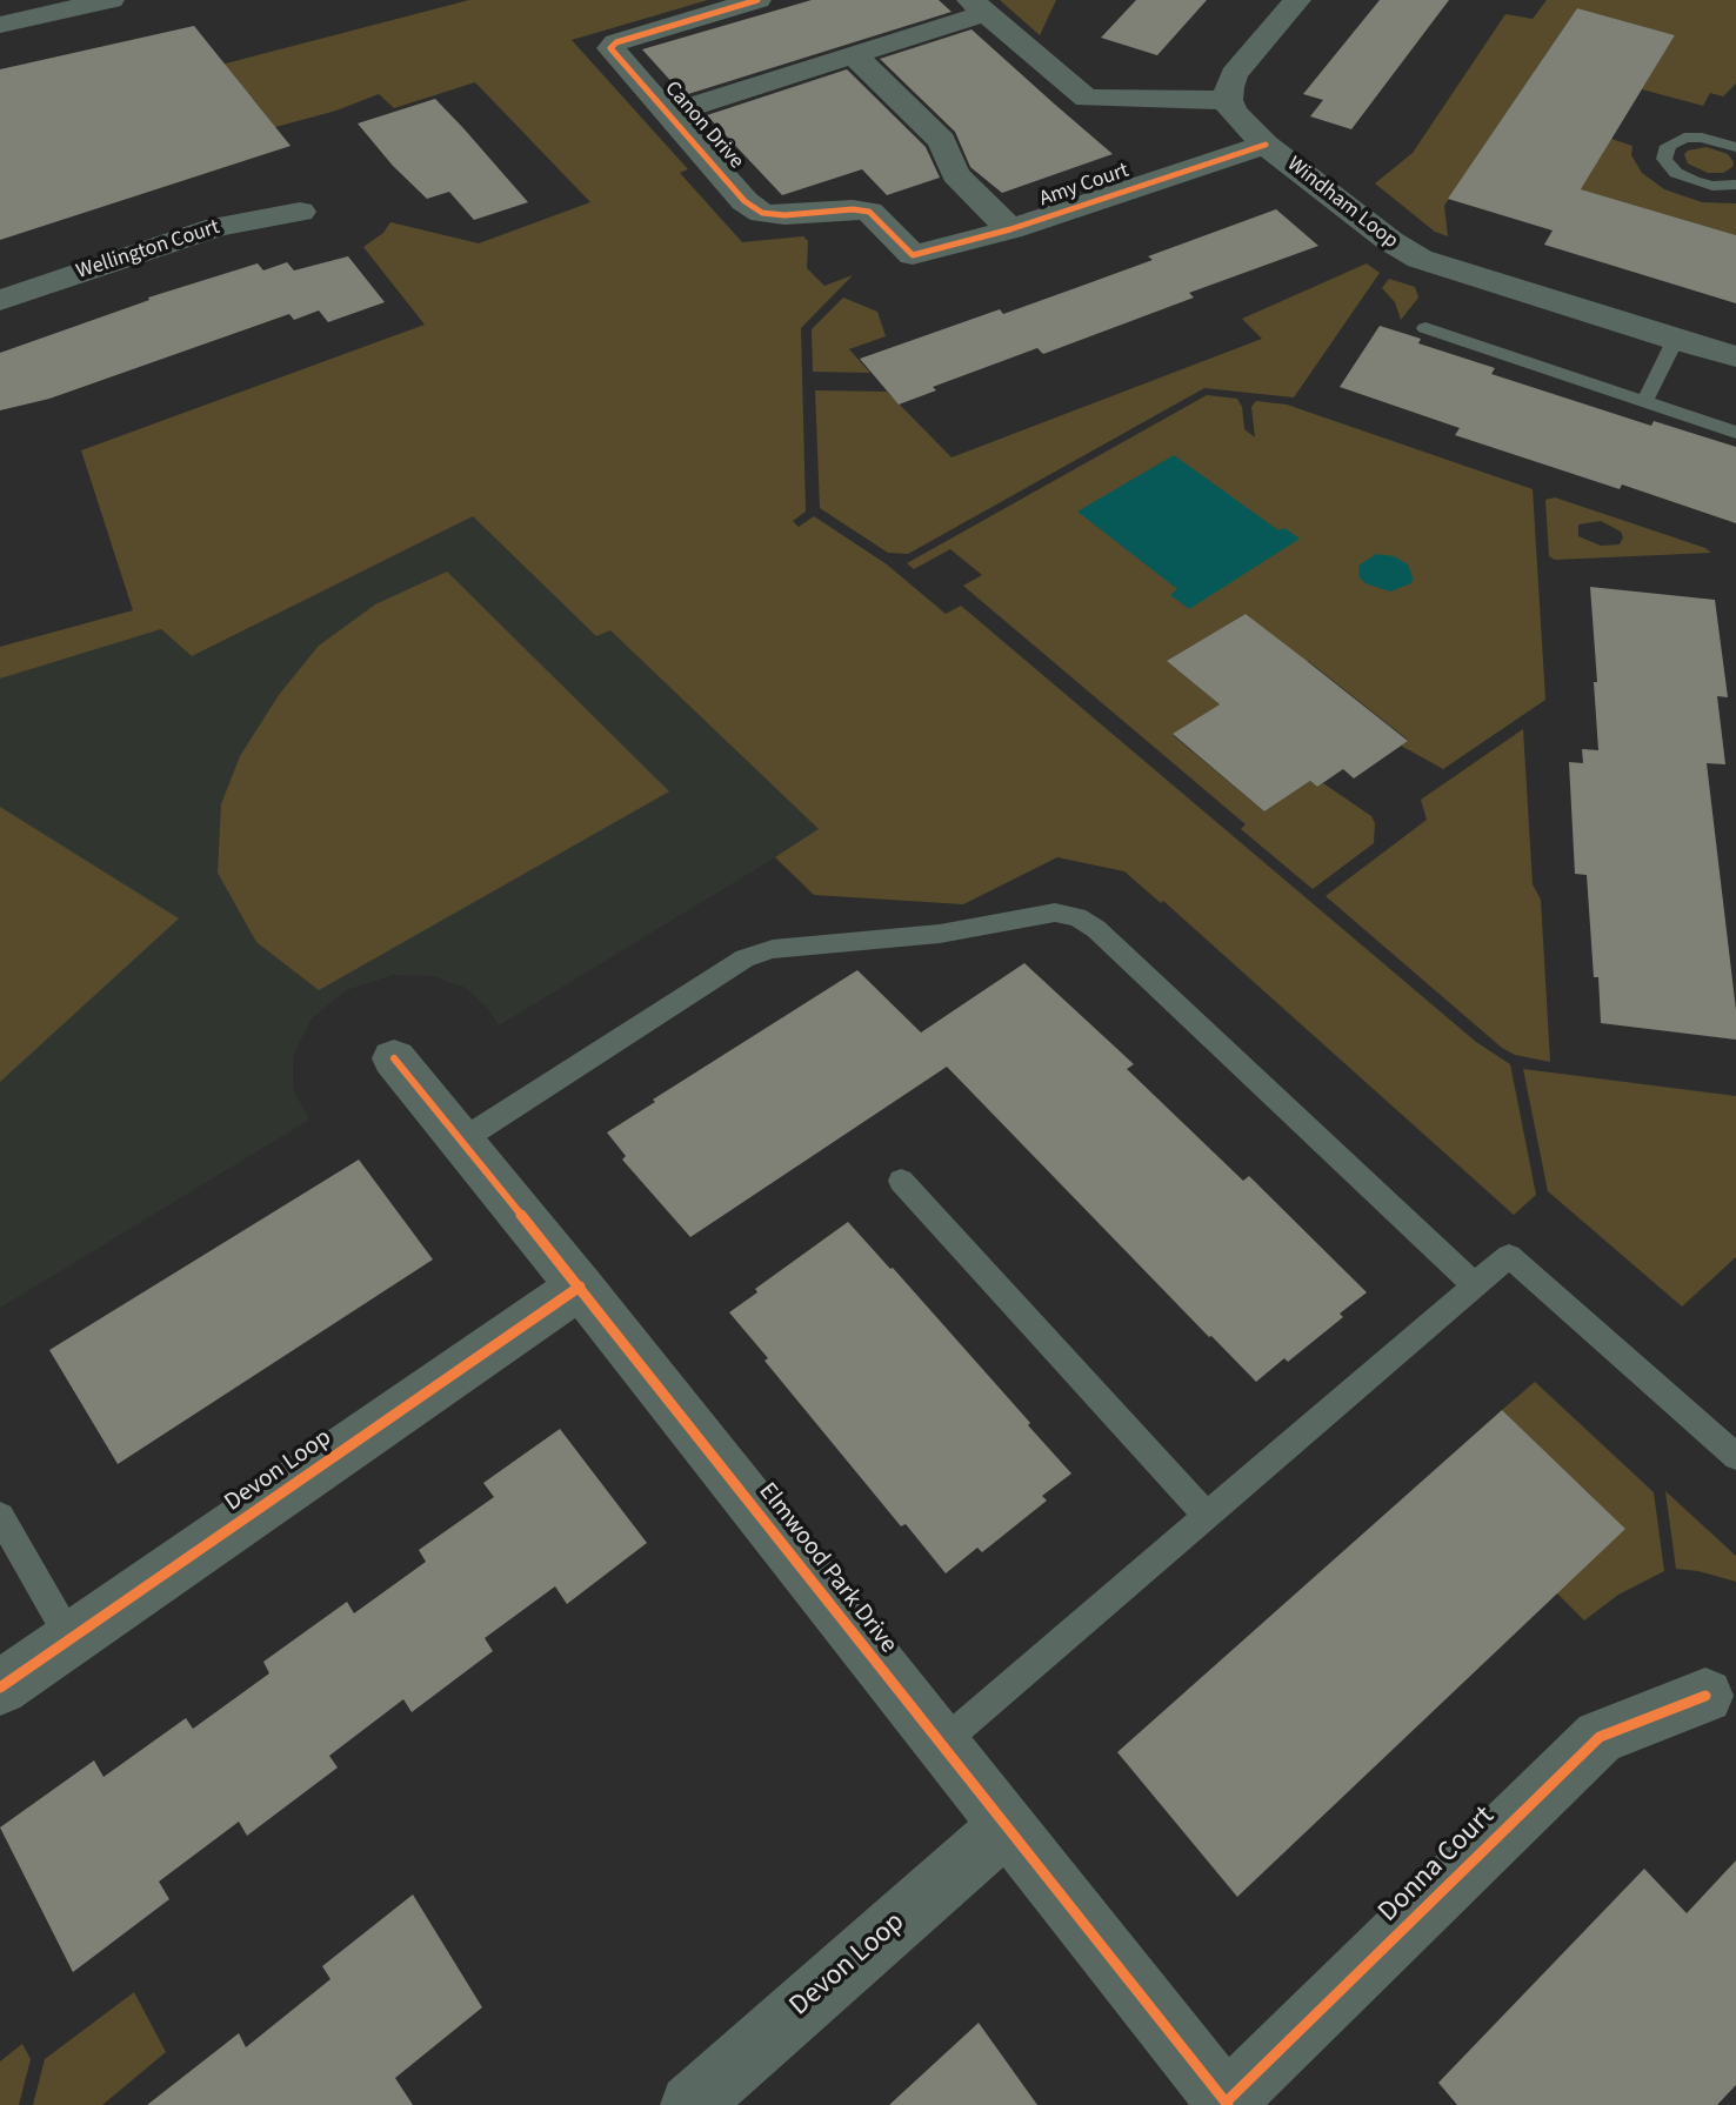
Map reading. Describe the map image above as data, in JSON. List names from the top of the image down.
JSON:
{
  "streets": {
    "street": [
      "Canon Drive",
      "Amy Court",
      "Windham Loop",
      "Wellington Court",
      "Devon Loop",
      "Elmwood Park Drive",
      "Donna Court"
    ]
  },
  "crossings": [
    ["Canon Drive", "Amy Court"],
    ["Canon Drive", "Windham Loop"],
    ["Amy Court", "Windham Loop"],
    ["Devon Loop", "Elmwood Park Drive"],
    ["Elmwood Park Drive", "Donna Court"]
  ]
}
